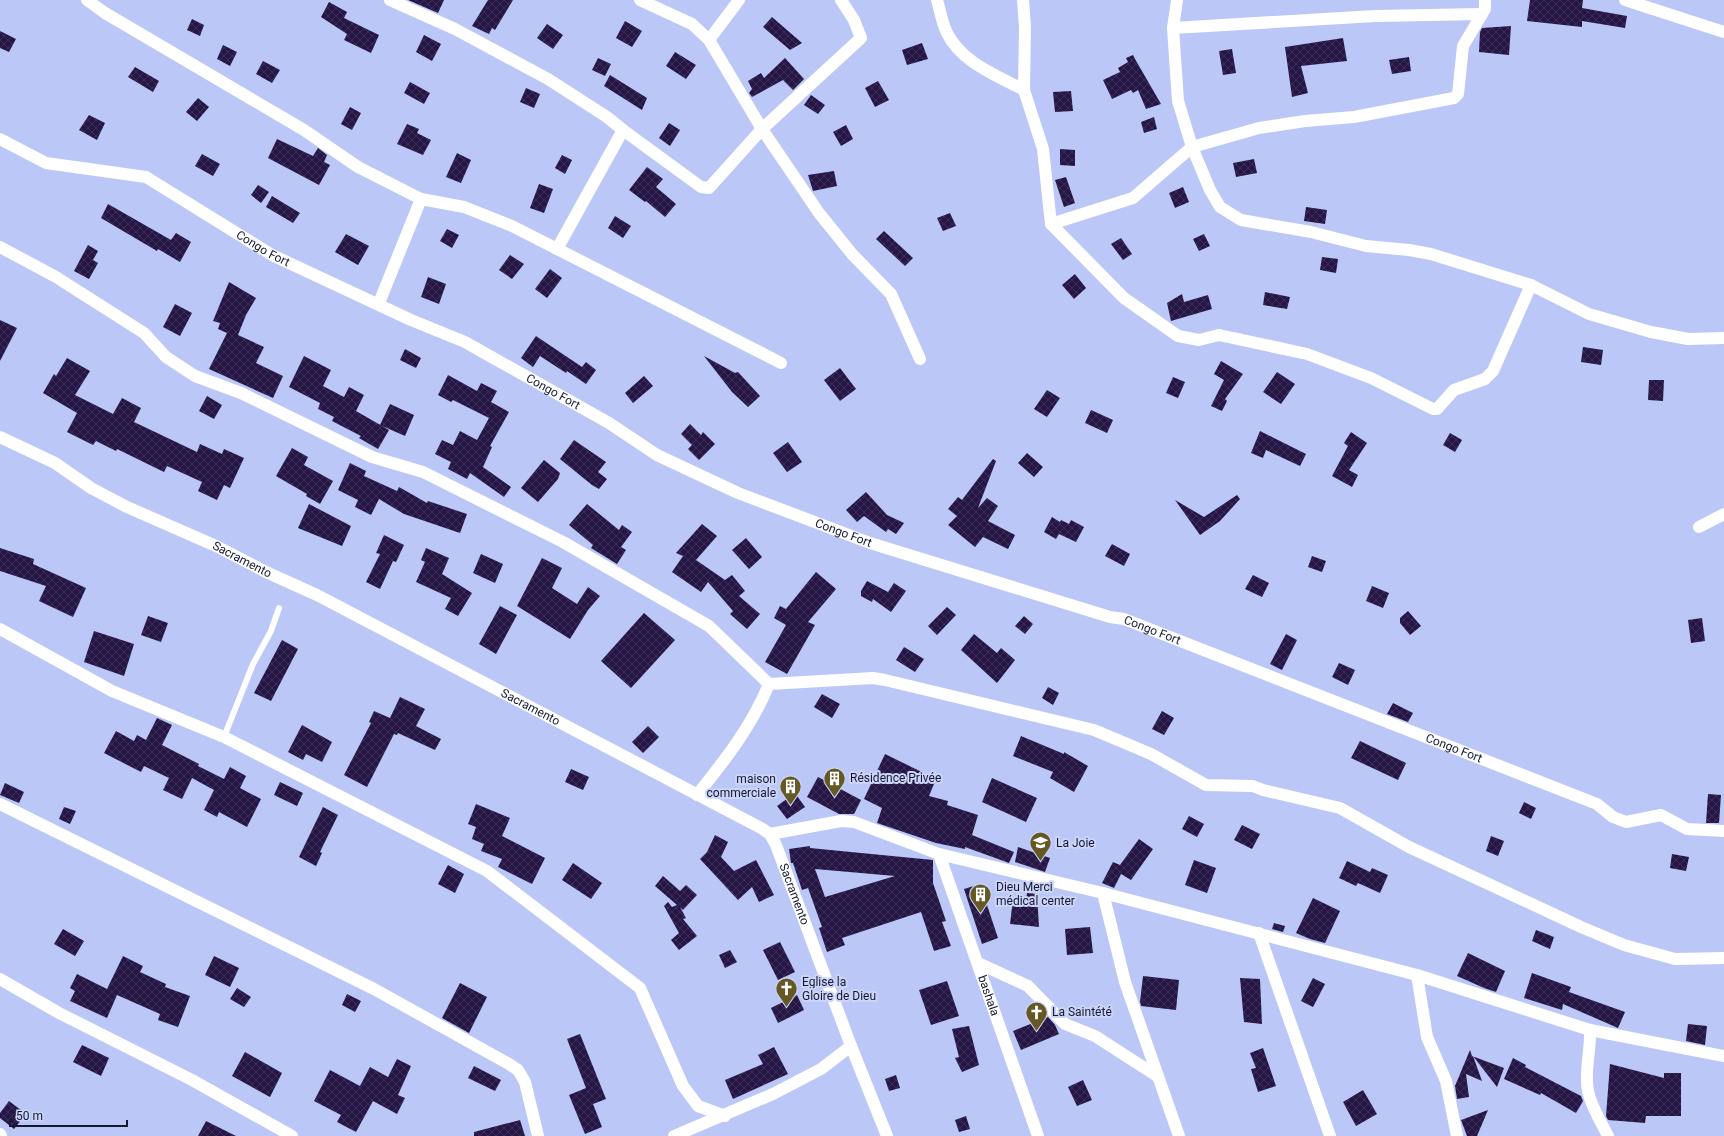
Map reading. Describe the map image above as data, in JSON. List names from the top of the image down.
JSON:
{
  "streets": {
    "street": ["Congo Fort", "Sacramento", "bashala"]
  },
  "places": {
    "building": ["Résidence Privée", "maison commerciale", "Dieu Merci médical center"],
    "school or university": ["La Joie"],
    "church": ["Eglise la Gloire de Dieu", "La Saintété"]
  },
  "scale_bar": "50 m"
}
